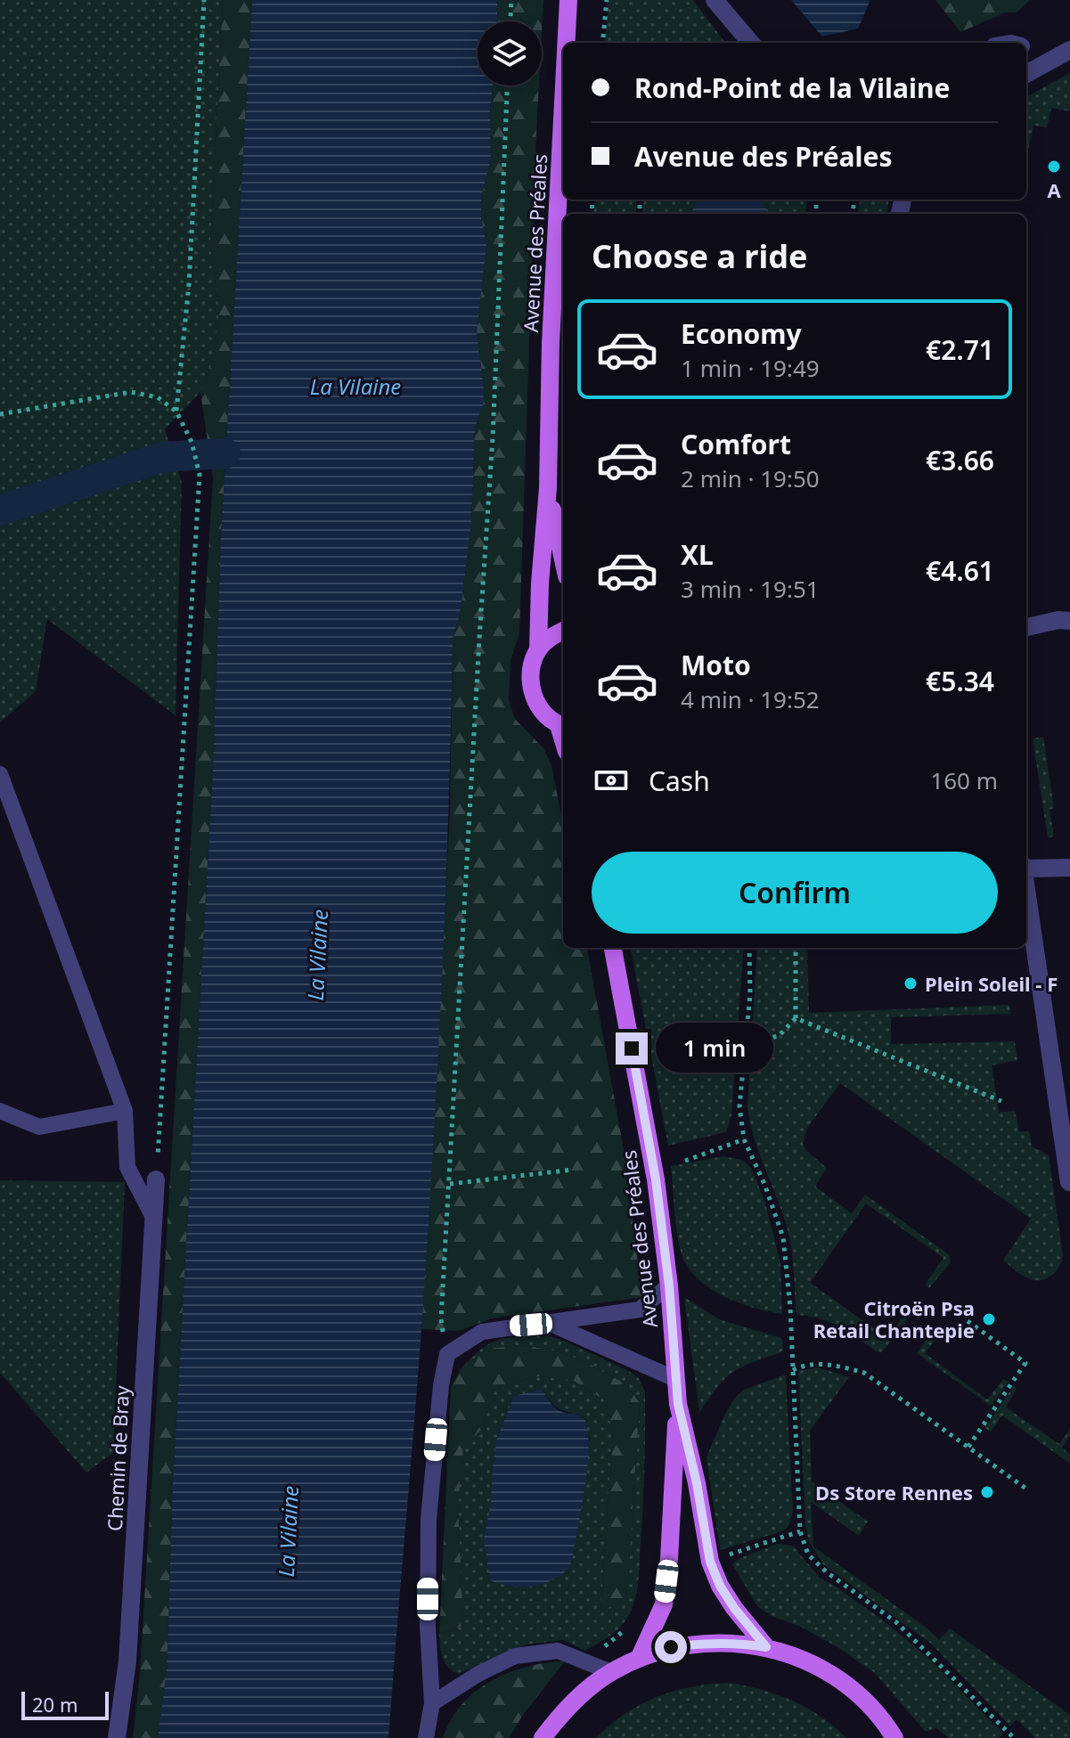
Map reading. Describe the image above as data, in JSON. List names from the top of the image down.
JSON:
{
  "streets": {
    "main road": ["Avenue des Préales"],
    "street": ["Chemin de Bray"]
  },
  "water": ["La Vilaine"],
  "places": [
    "A",
    "Plein Soleil - F",
    "Citroën Psa Retail Chantepie",
    "Ds Store Rennes"
  ],
  "scale_bar": "20 m",
  "page": {
    "banner": ["Rond-Point de la Vilaine", "Avenue des Préales"],
    "heading": "Choose a ride",
    "list": [
      {
        "name": "Economy",
        "note": "1 min · 19:49",
        "value": "€2.71"
      },
      {
        "name": "Comfort",
        "note": "2 min · 19:50",
        "value": "€3.66"
      },
      {
        "name": "XL",
        "note": "3 min · 19:51",
        "value": "€4.61"
      },
      {
        "name": "Moto",
        "note": "4 min · 19:52",
        "value": "€5.34"
      }
    ],
    "pay": ["Cash", "160 m"],
    "buttons": "Confirm",
    "bubble": "1 min",
    "scale": "20 m"
  }
}
